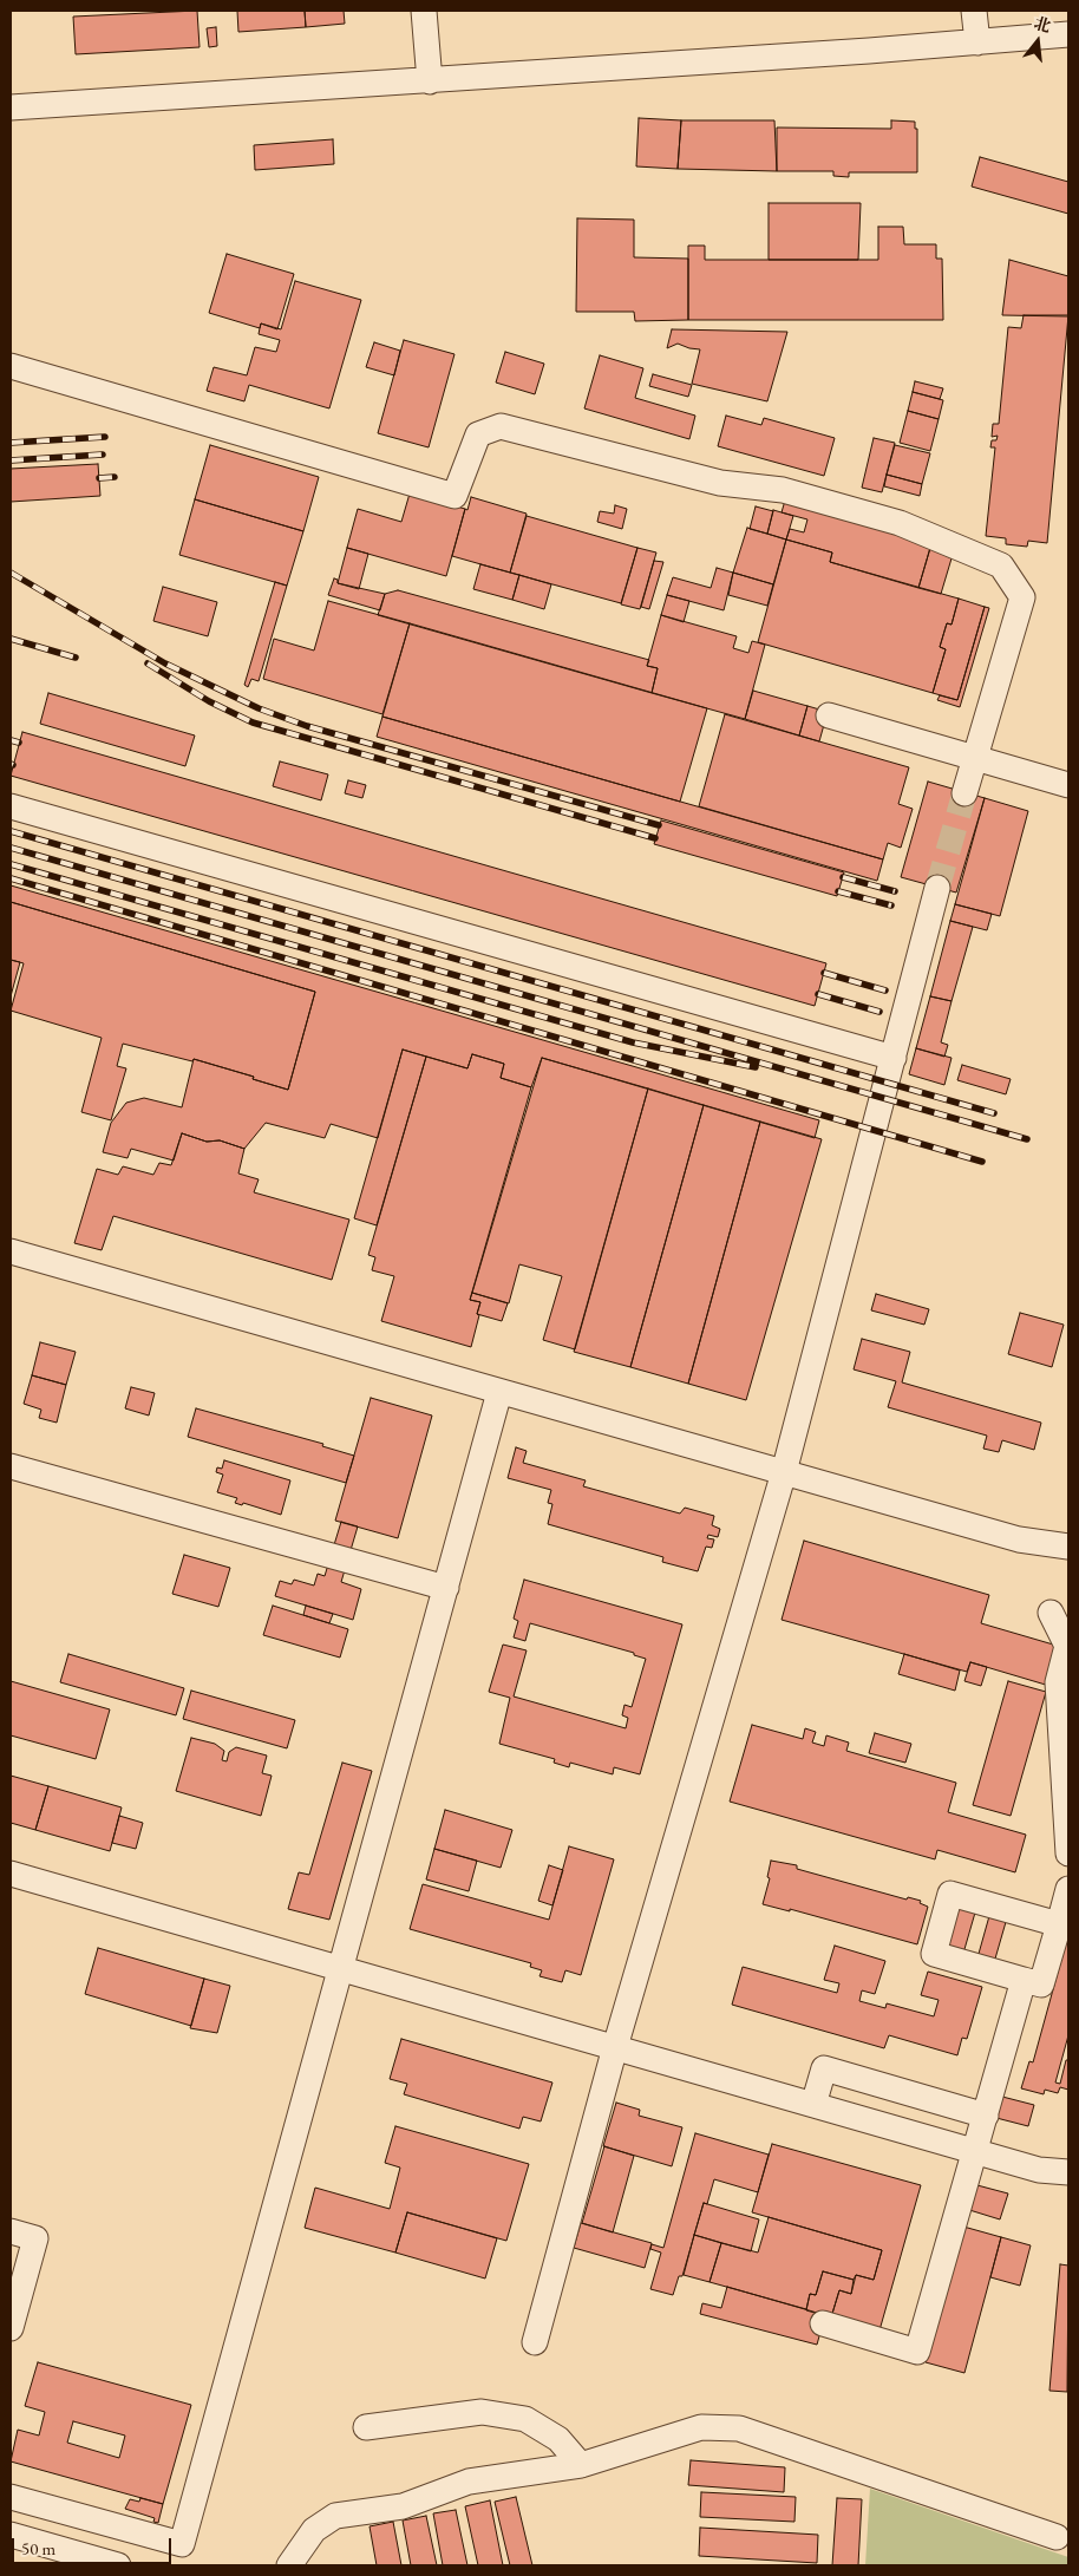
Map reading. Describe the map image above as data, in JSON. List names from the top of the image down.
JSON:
{
  "scale_bar": "50 m",
  "north": "top"
}
